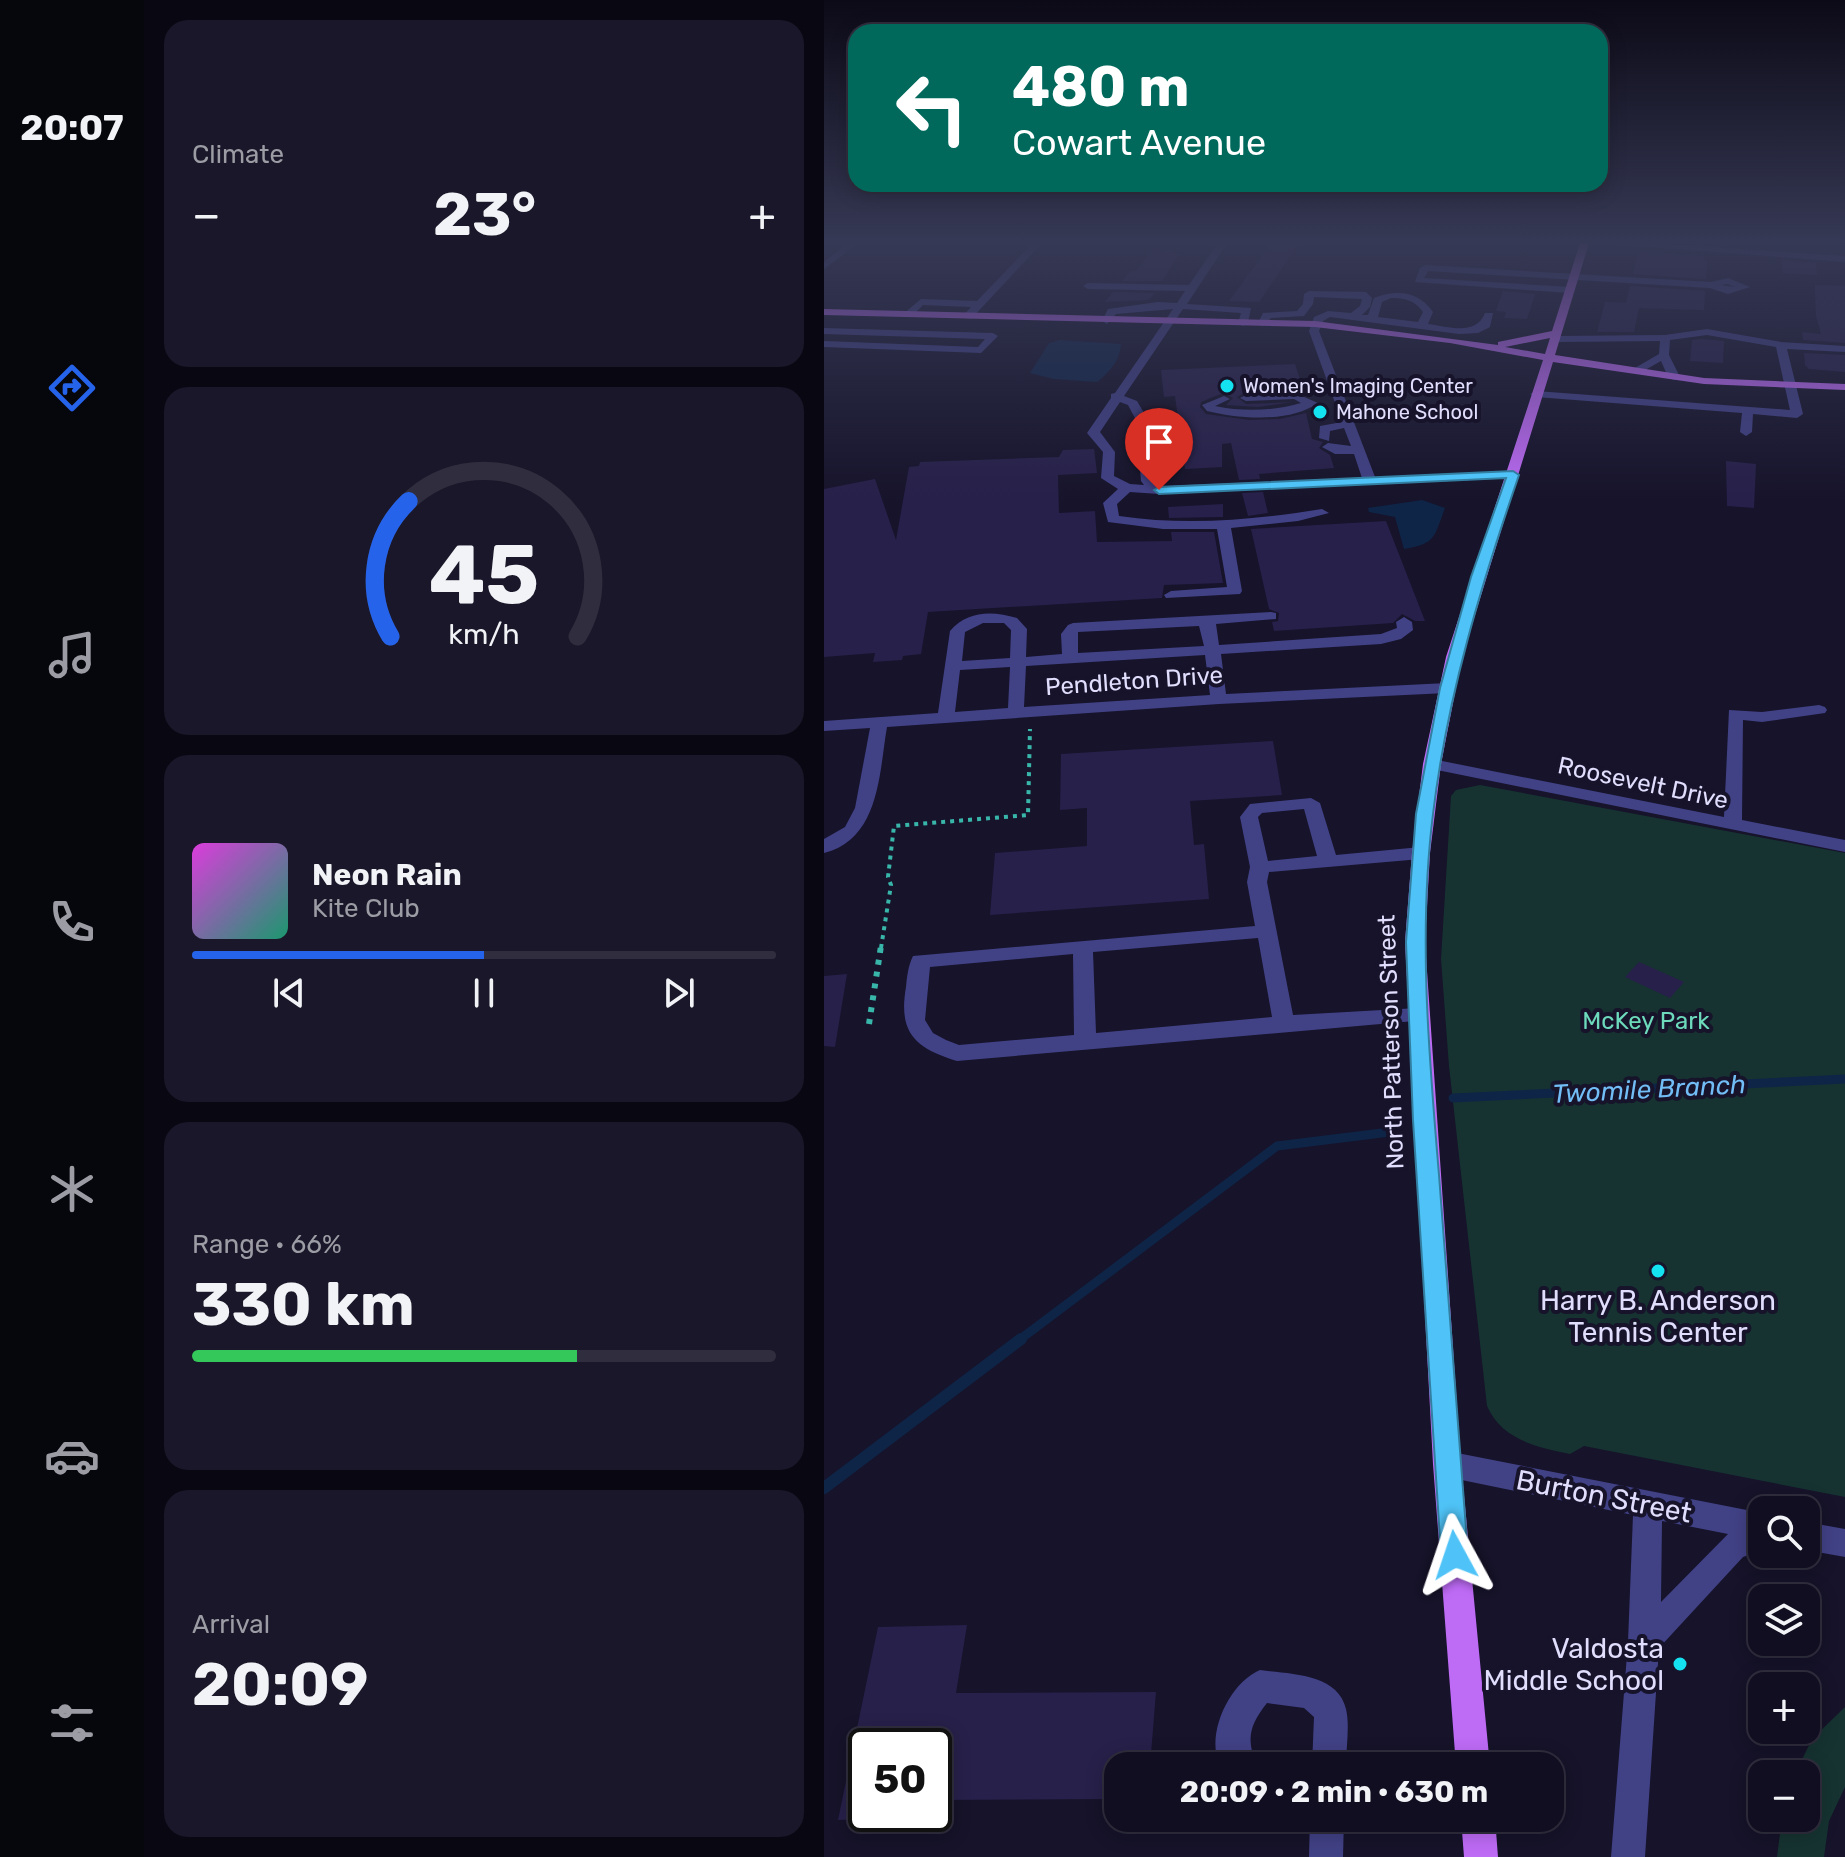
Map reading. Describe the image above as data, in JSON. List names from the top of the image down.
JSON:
{
  "streets": {
    "main road": ["North Patterson Street"],
    "street": ["Pendleton Drive", "Roosevelt Drive", "Burton Street"]
  },
  "crossings": [
    ["Pendleton Drive", "North Patterson Street"],
    ["Roosevelt Drive", "North Patterson Street"],
    ["North Patterson Street", "Burton Street"]
  ],
  "water": ["Twomile Branch"],
  "parks": ["McKey Park"],
  "places": [
    "Women's Imaging Center",
    "Mahone School",
    "Harry B. Anderson Tennis Center",
    "Valdosta Middle School"
  ],
  "page": {
    "tabs": "20:07",
    "tile": [
      "Climate",
      ["Range · 66%", "330 km"],
      ["Arrival", "20:09"]
    ],
    "turn": ["480 m", "Cowart Avenue"],
    "heat": ["−", "23°", "+"],
    "song": ["Neon Rain", "Kite Club"],
    "map_buttons": ["+", "−"],
    "limit": "50",
    "trip": "20:09 · 2 min · 630 m",
    "gauge": ["45", "km/h"]
  }
}
